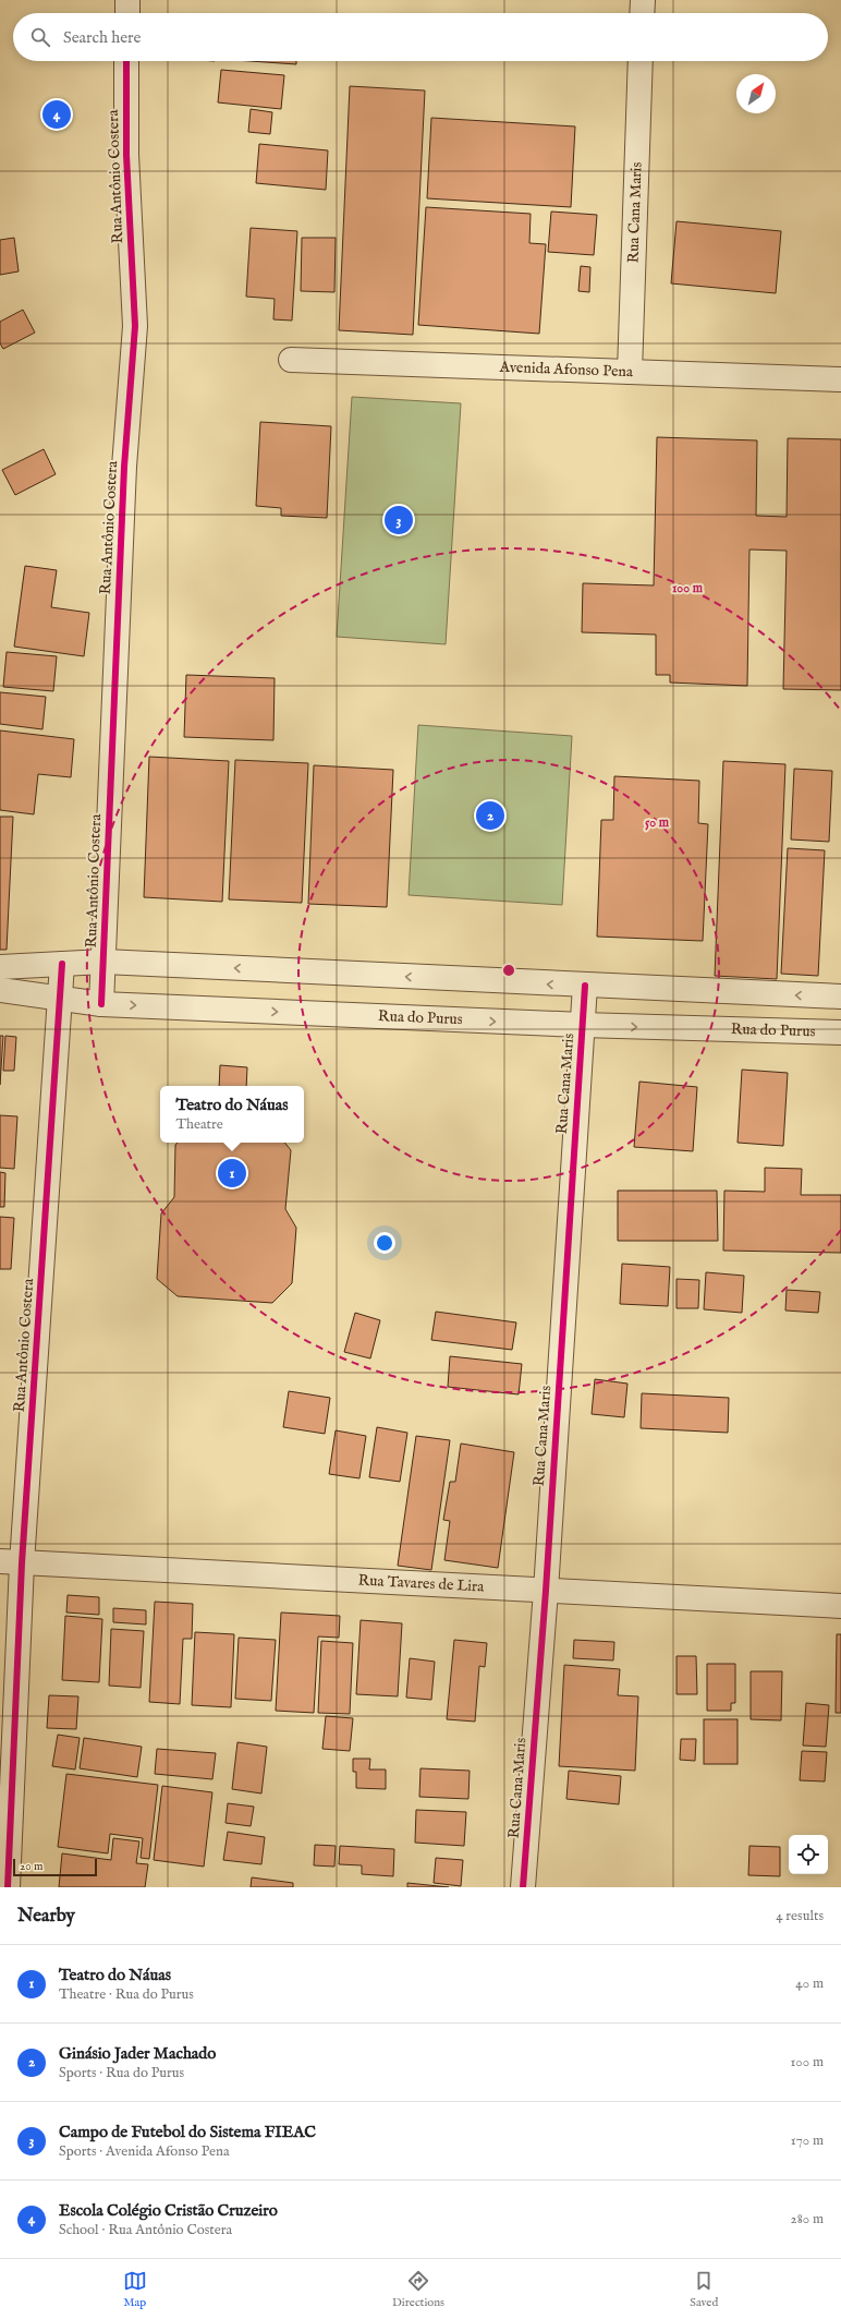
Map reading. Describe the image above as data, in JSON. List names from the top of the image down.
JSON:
{
  "streets": {
    "street": [
      "Rua Antônio Costera",
      "Rua Cana Maris",
      "Avenida Afonso Pena",
      "Rua do Purus",
      "Rua Tavares de Lira"
    ]
  },
  "crossings": [
    ["Rua Antônio Costera", "Rua do Purus"],
    ["Rua Antônio Costera", "Rua Tavares de Lira"],
    ["Rua Cana Maris", "Avenida Afonso Pena"],
    ["Rua Cana Maris", "Rua do Purus"],
    ["Rua Cana Maris", "Rua Tavares de Lira"]
  ],
  "scale_bar": "20 m",
  "north": "top right",
  "page": {
    "search": "Search here",
    "pins": [
      "4",
      "3",
      "2",
      "1"
    ],
    "popup": ["Teatro do Náuas", "Theatre"],
    "scale": "20 m",
    "heading": ["Nearby", "4 results"],
    "list": [
      {
        "mark": "1",
        "name": "Teatro do Náuas",
        "note": "Theatre · Rua do Purus",
        "value": "40 m"
      },
      {
        "mark": "2",
        "name": "Ginásio Jader Machado",
        "note": "Sports · Rua do Purus",
        "value": "100 m"
      },
      {
        "mark": "3",
        "name": "Campo de Futebol do Sistema FIEAC",
        "note": "Sports · Avenida Afonso Pena",
        "value": "170 m"
      },
      {
        "mark": "4",
        "name": "Escola Colégio Cristão Cruzeiro",
        "note": "School · Rua Antônio Costera",
        "value": "280 m"
      }
    ],
    "nav": ["Map", "Directions", "Saved"]
  },
  "rings": ["100 m", "50 m"]
}
